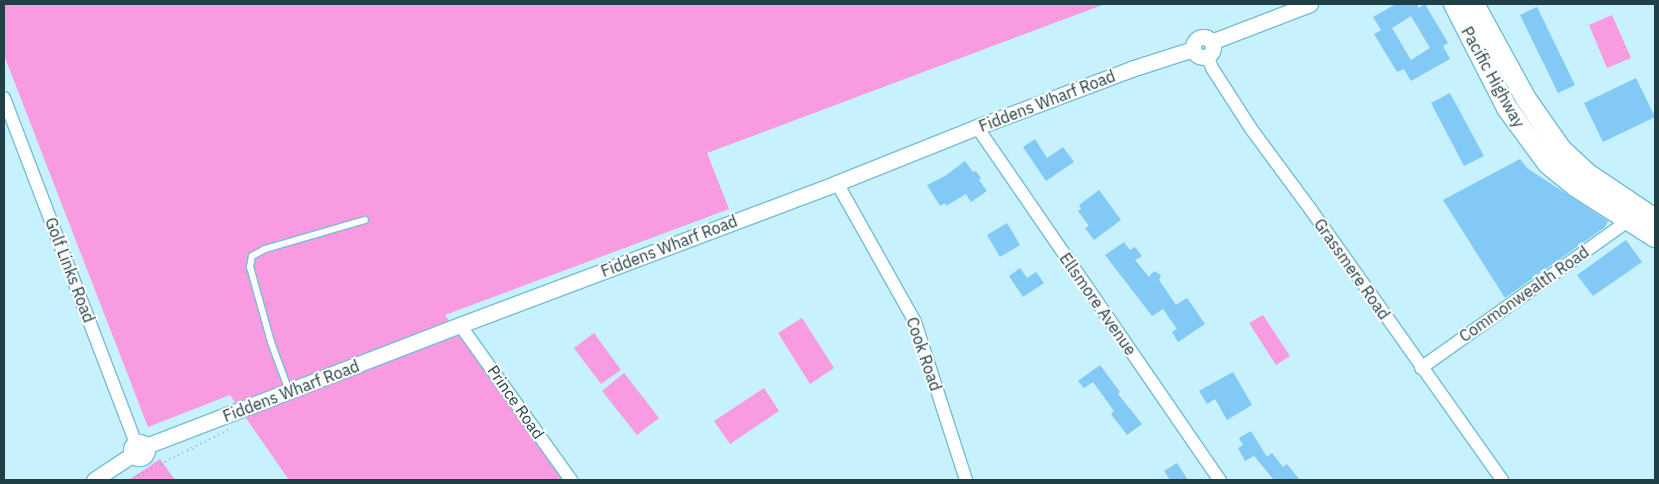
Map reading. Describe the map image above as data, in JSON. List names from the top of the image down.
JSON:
{
  "streets": {
    "highway": ["Pacific Highway"],
    "street": [
      "Fiddens Wharf Road",
      "Grassmere Road",
      "Golf Links Road",
      "Commonwealth Road",
      "Ellsmore Avenue",
      "Cook Road",
      "Prince Road"
    ]
  },
  "crossings": [
    ["Pacific Highway", "Commonwealth Road"],
    ["Fiddens Wharf Road", "Grassmere Road"],
    ["Fiddens Wharf Road", "Golf Links Road"],
    ["Fiddens Wharf Road", "Ellsmore Avenue"],
    ["Fiddens Wharf Road", "Cook Road"],
    ["Fiddens Wharf Road", "Prince Road"],
    ["Grassmere Road", "Commonwealth Road"]
  ]
}
